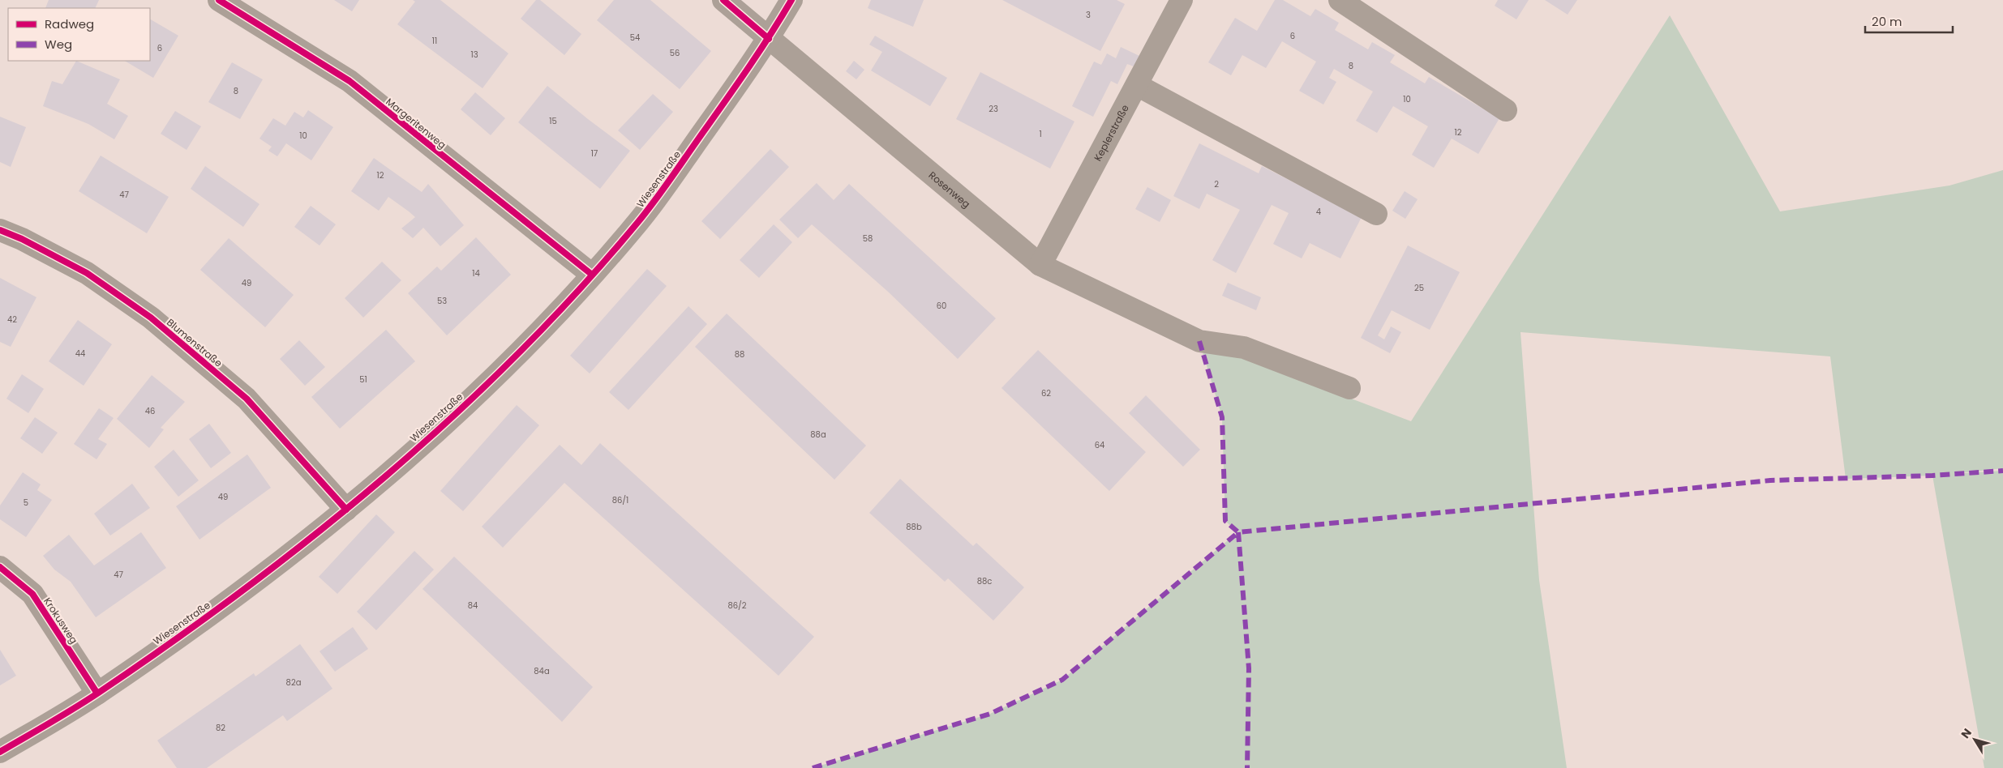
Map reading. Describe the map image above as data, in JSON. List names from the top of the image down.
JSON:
{
  "streets": {
    "street": [
      "Margeritenweg",
      "Keplerstraße",
      "Wiesenstraße",
      "Rosenweg",
      "Blumenstraße",
      "Krokusweg"
    ]
  },
  "crossings": [
    ["Margeritenweg", "Wiesenstraße"],
    ["Keplerstraße", "Rosenweg"],
    ["Wiesenstraße", "Rosenweg"],
    ["Wiesenstraße", "Blumenstraße"],
    ["Wiesenstraße", "Krokusweg"]
  ],
  "house_numbers": [
    "3",
    "6",
    "54",
    "11",
    "6",
    "56",
    "13",
    "8",
    "8",
    "10",
    "23",
    "15",
    "12",
    "1",
    "10",
    "17",
    "12",
    "2",
    "47",
    "4",
    "58",
    "14",
    "49",
    "25",
    "53",
    "60",
    "42",
    "44",
    "88",
    "51",
    "62",
    "46",
    "88a",
    "64",
    "49",
    "86/1",
    "5",
    "88b",
    "47",
    "88c",
    "84",
    "86/2",
    "84a",
    "82a",
    "82"
  ],
  "legend": ["Radweg", "Weg"],
  "scale_bar": "20 m",
  "north": "top left"
}
